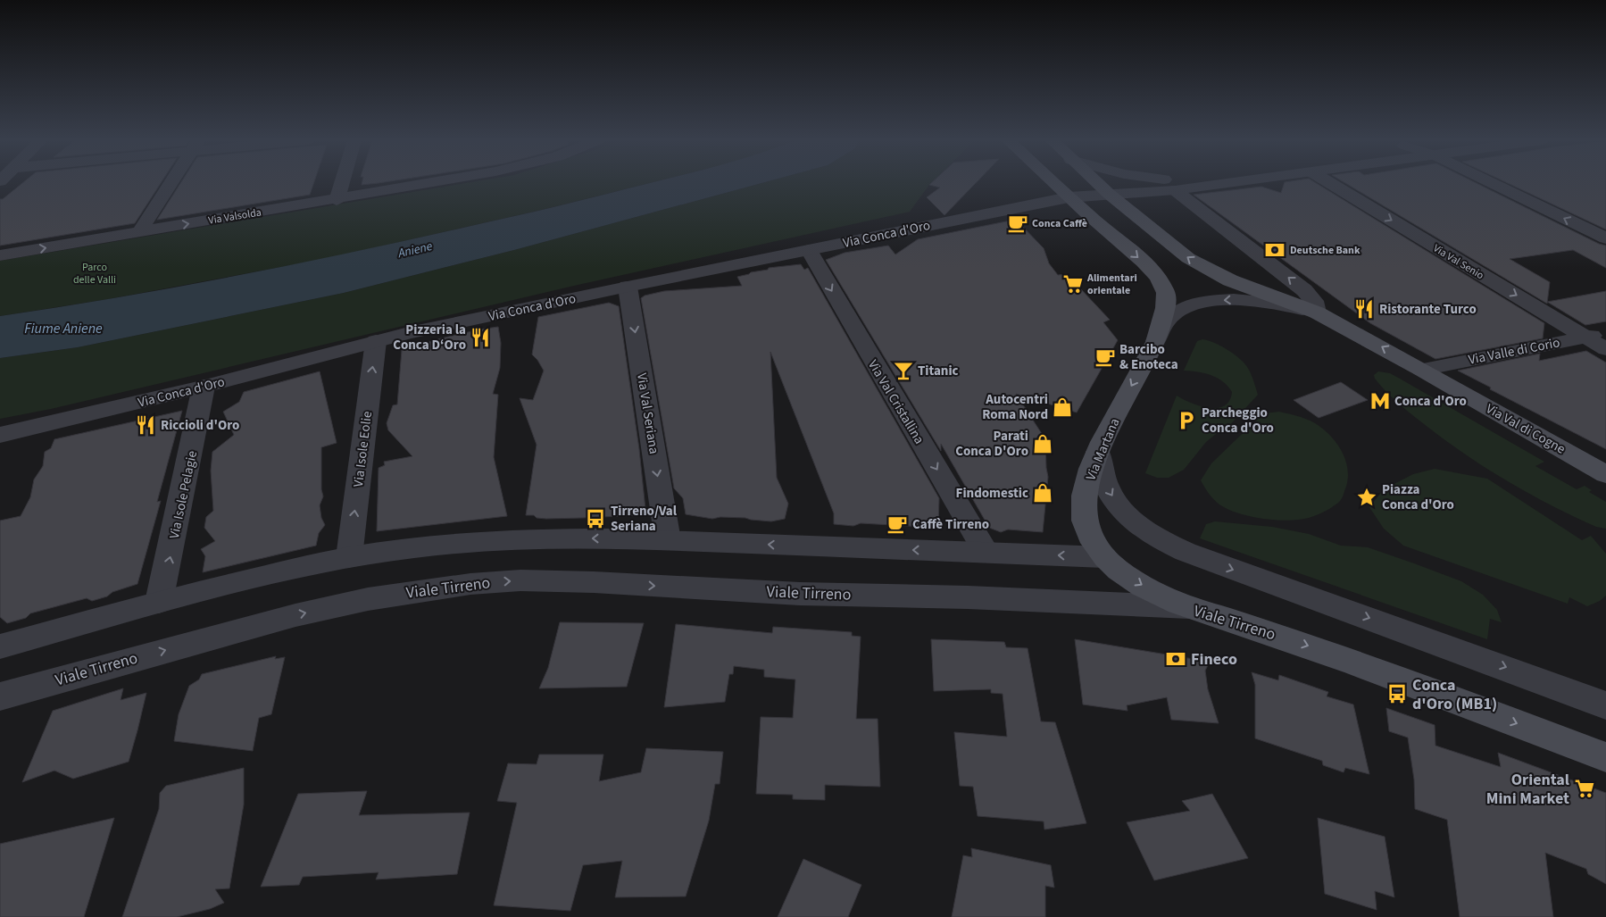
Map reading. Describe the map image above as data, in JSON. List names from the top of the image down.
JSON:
{
  "streets": {
    "main road": ["Via Val di Cogne", "Via Martana", "Viale Tirreno"],
    "street": [
      "Via Valsolda",
      "Via Conca d'Oro",
      "Via Val Senio",
      "Via Valle di Corio",
      "Via Val Cristallina",
      "Via Val Seriana",
      "Via Isole Eolie",
      "Via Isole Pelagie"
    ]
  },
  "crossings": [
    ["Via Conca d'Oro", "Via Val Cristallina"],
    ["Via Conca d'Oro", "Via Val Seriana"],
    ["Via Conca d'Oro", "Via Isole Eolie"],
    ["Via Conca d'Oro", "Via Isole Pelagie"],
    ["Via Val Senio", "Via Valle di Corio"],
    ["Via Valle di Corio", "Via Val di Cogne"],
    ["Via Martana", "Viale Tirreno"]
  ],
  "one_way": [
    "Via Valsolda",
    "Via Val Cristallina",
    "Via Val Seriana",
    "Via Isole Eolie",
    "Via Isole Pelagie"
  ],
  "water": ["Aniene", "Fiume Aniene"],
  "parks": ["Parco delle Valli"],
  "places": {
    "cafe": ["Conca Caffè", "Barcibo & Enoteca", "Caffè Tirreno"],
    "bank": ["Deutsche Bank", "Fineco"],
    "supermarket": ["Alimentari orientale", "Oriental Mini Market"],
    "restaurant": ["Ristorante Turco", "Pizzeria la Conca D‘Oro", "Riccioli d'Oro"],
    "bar": ["Titanic"],
    "metro station": ["Conca d'Oro"],
    "shop": ["Autocentri Roma Nord", "Parati Conca D'Oro", "Findomestic"],
    "parking": ["Parcheggio Conca d'Oro"],
    "place": ["Piazza Conca d'Oro"],
    "bus stop": ["Tirreno/Val Seriana", "Conca d'Oro (MB1)"]
  }
}
